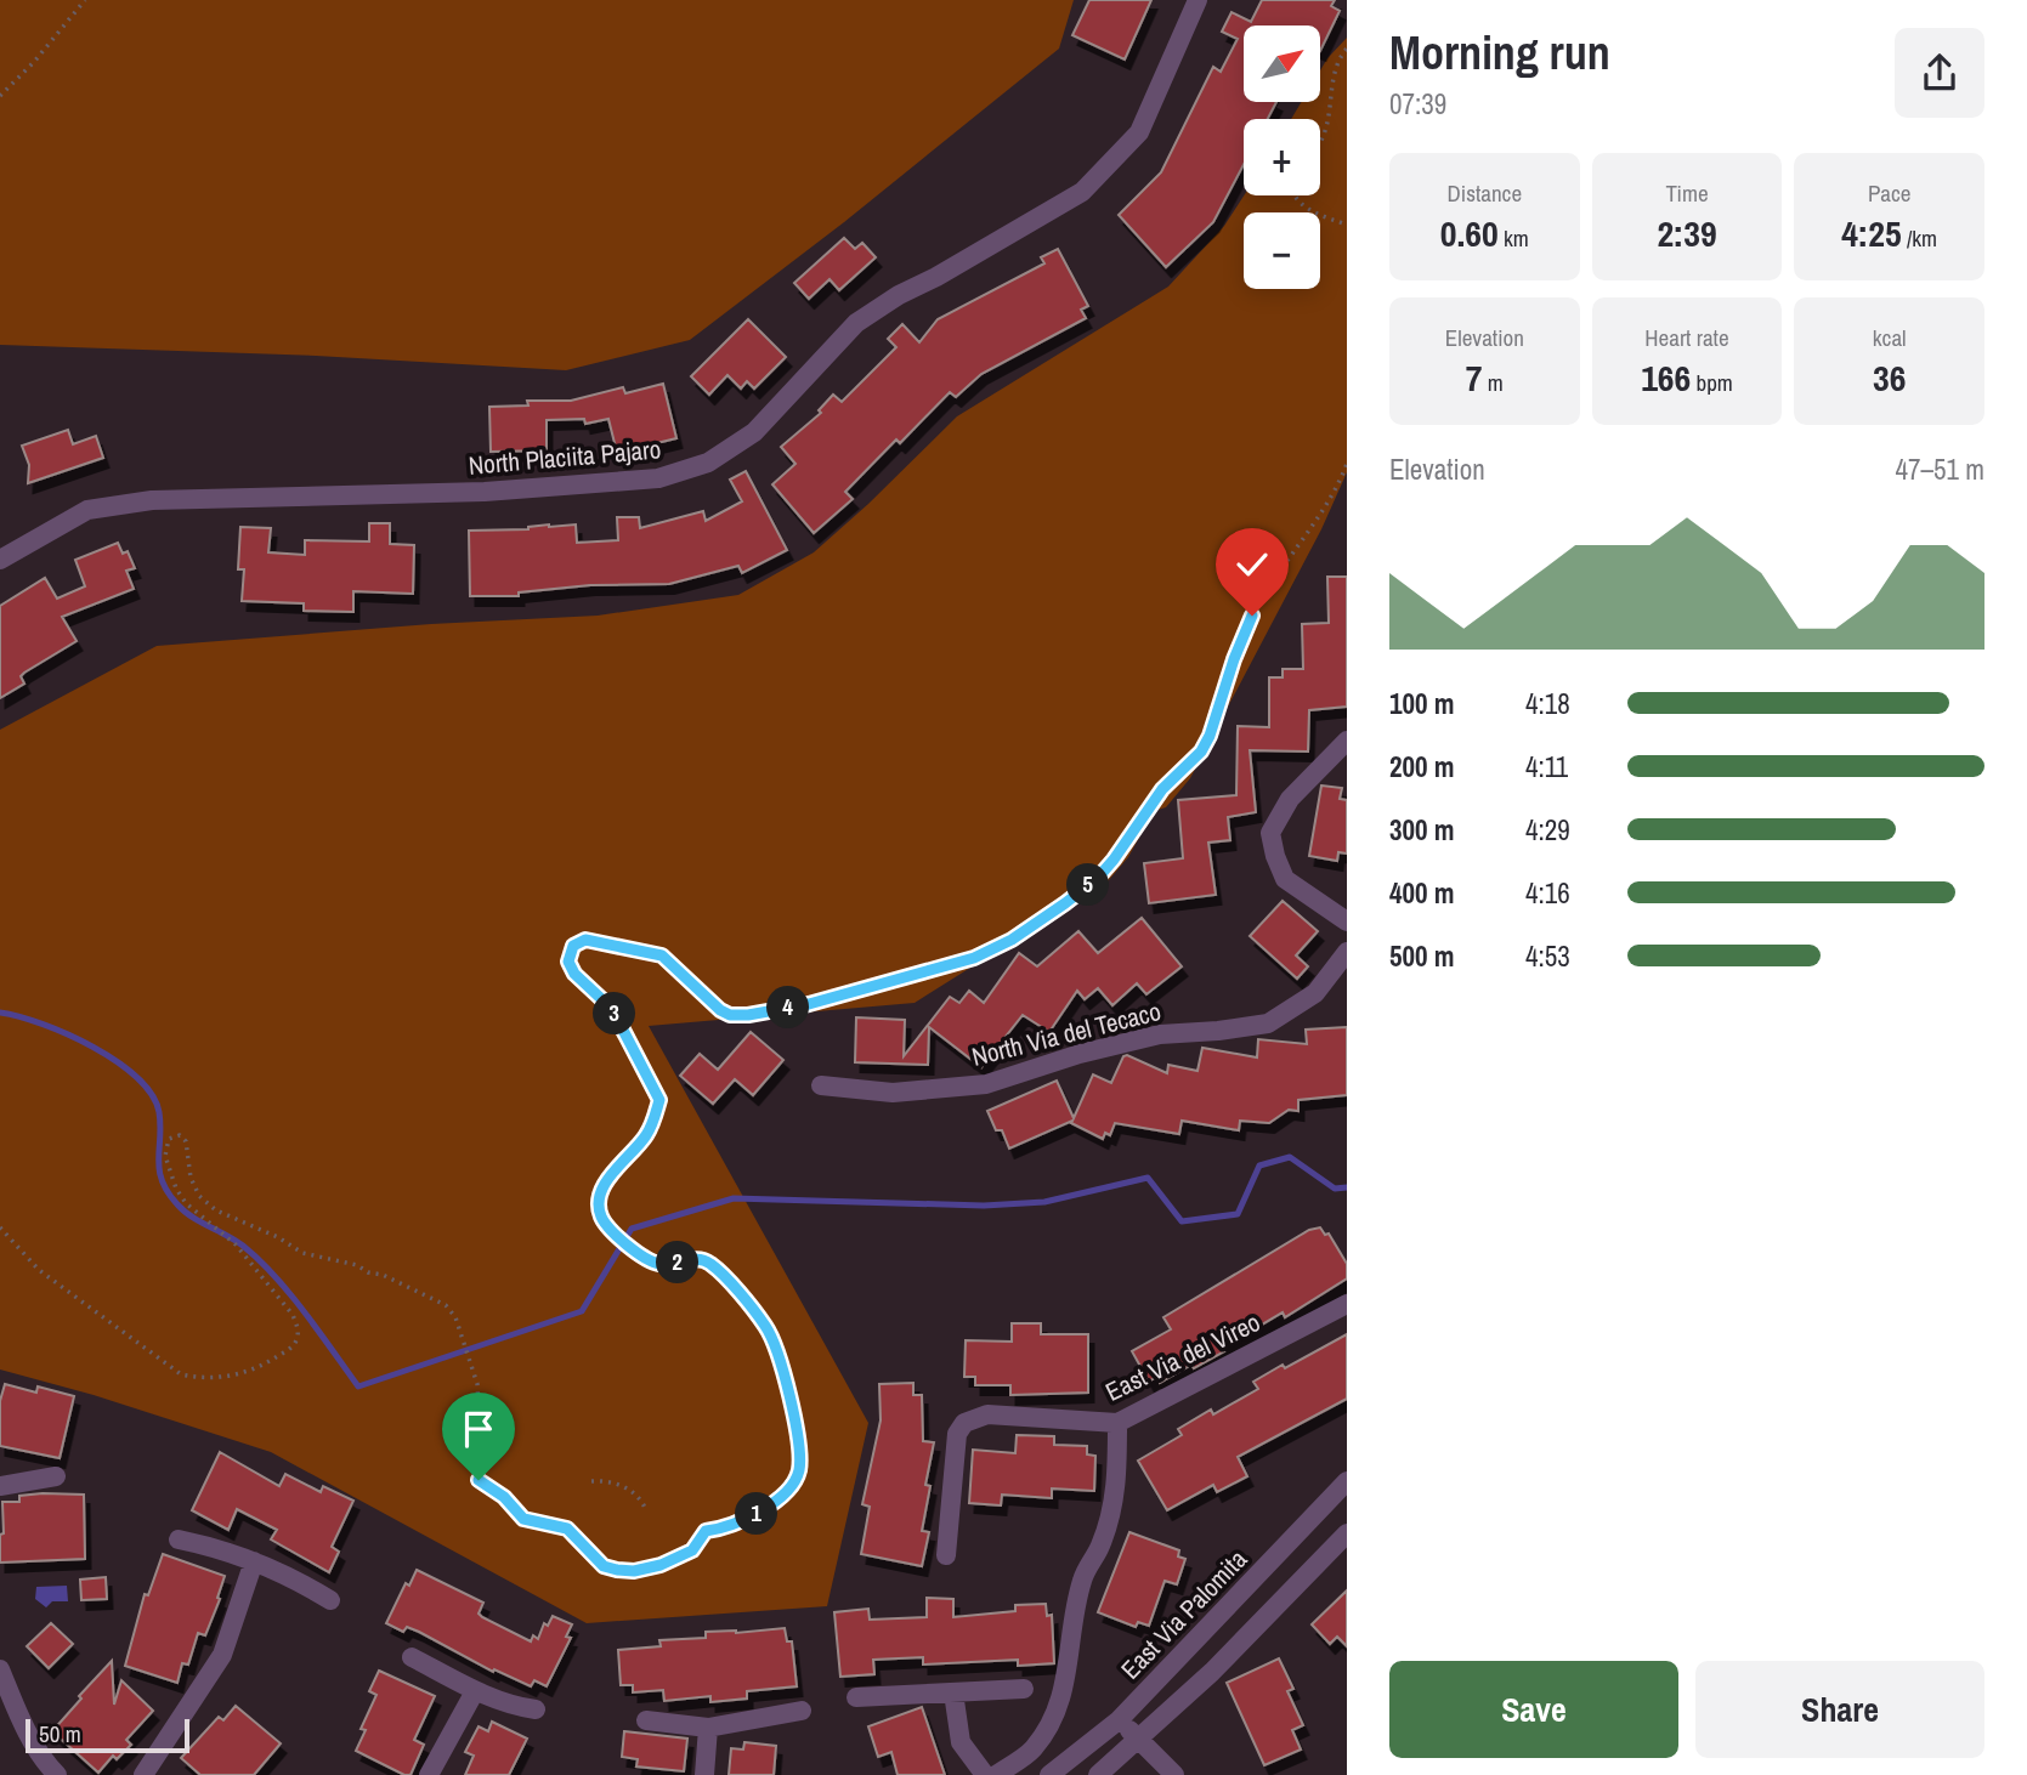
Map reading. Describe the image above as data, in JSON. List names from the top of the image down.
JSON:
{
  "streets": {
    "street": [
      "North Placiita Pajaro",
      "North Via del Tecaco",
      "East Via del Vireo",
      "East Via Palomita"
    ]
  },
  "scale_bar": "50 m",
  "north": "top right",
  "page": {
    "heading": ["Morning run", "07:39"],
    "map_buttons": ["+", "−"],
    "stats": [
      ["Distance", "0.60 km"],
      ["Time", "2:39"],
      ["Pace", "4:25 /km"],
      ["Elevation", "7 m"],
      ["Heart rate", "166 bpm"],
      ["kcal", "36"]
    ],
    "chart": ["Elevation", "47–51 m"],
    "list": [
      {
        "name": "100 m",
        "note": "4:18"
      },
      {
        "name": "200 m",
        "note": "4:11"
      },
      {
        "name": "300 m",
        "note": "4:29"
      },
      {
        "name": "400 m",
        "note": "4:16"
      },
      {
        "name": "500 m",
        "note": "4:53"
      }
    ],
    "pins": [
      "5",
      "4",
      "3",
      "2",
      "1"
    ],
    "buttons": ["Save", "Share"],
    "scale": "50 m"
  }
}
